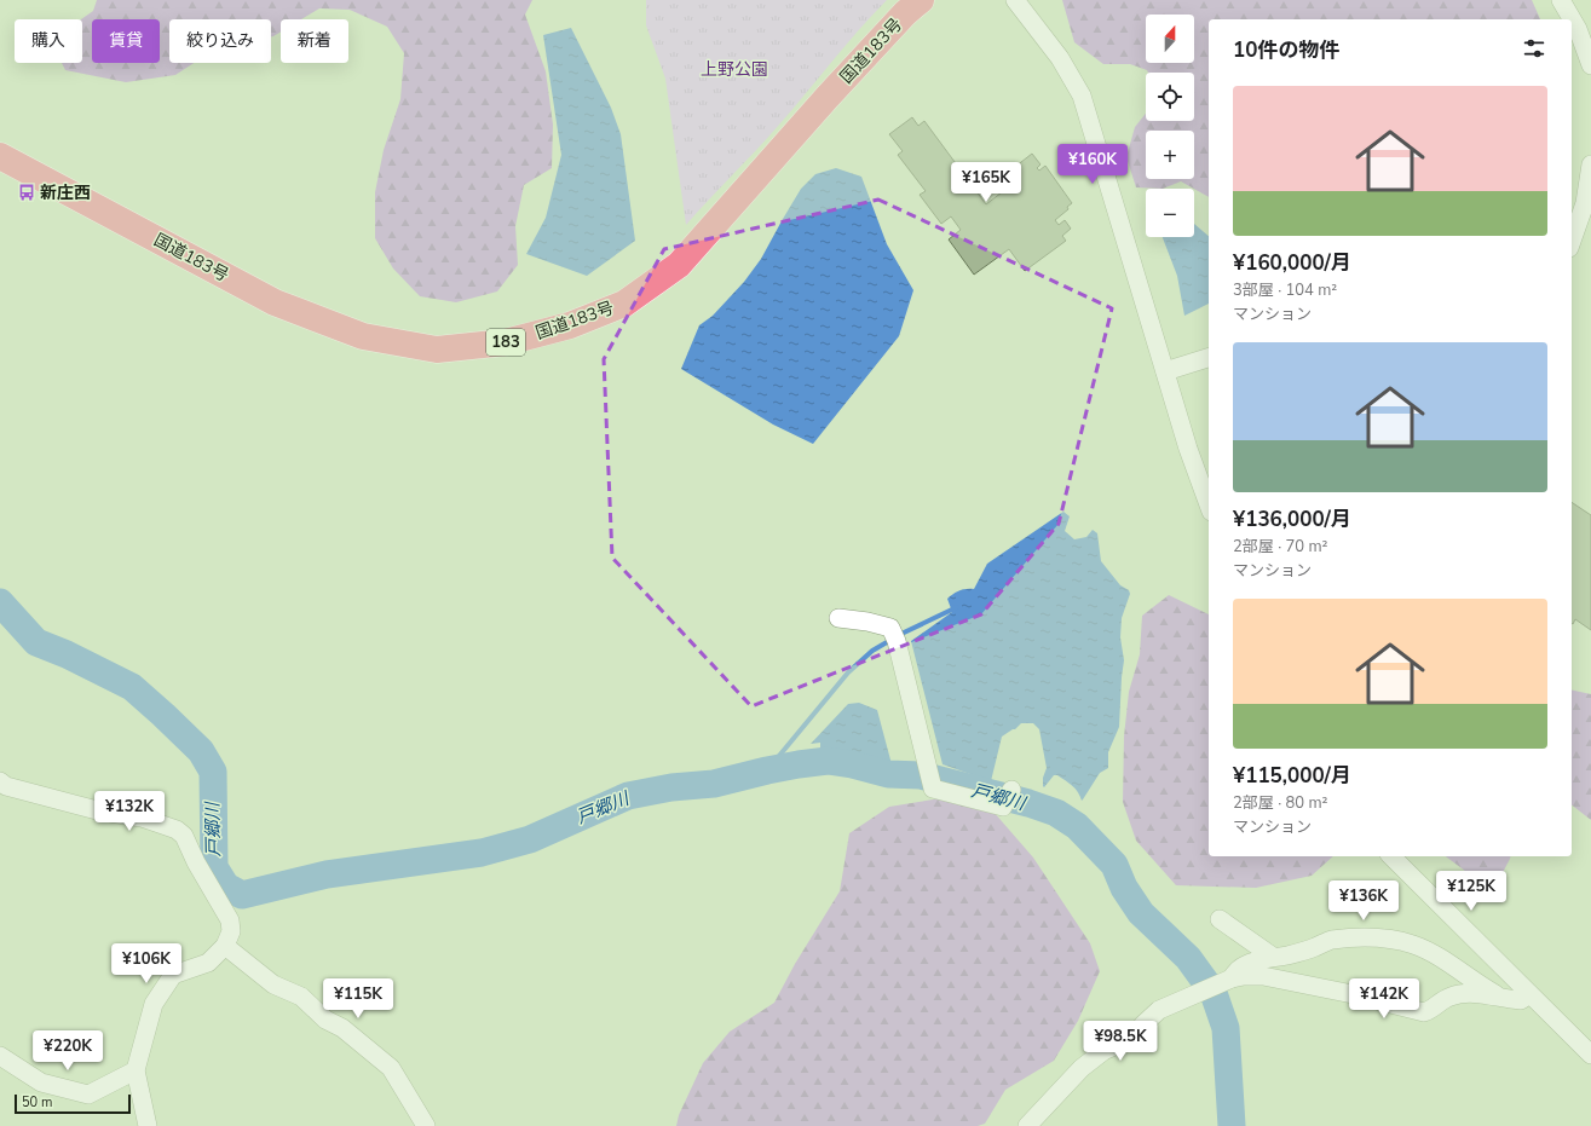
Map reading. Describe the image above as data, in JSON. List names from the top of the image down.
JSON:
{
  "streets": {
    "highway": ["国道183号", "183"]
  },
  "water": ["戸郷川"],
  "parks": ["上野公園"],
  "places": {
    "bus stop": ["新庄西"]
  },
  "scale_bar": "50 m",
  "north": "top",
  "page": {
    "map_buttons": ["+", "−"],
    "chip": [
      "購入",
      "賃貸",
      "絞り込み",
      "新着"
    ],
    "heading": "10件の物件",
    "list": [
      {
        "name": "¥160,000/月",
        "note": "3部屋 · 104 m² · マンション"
      },
      {
        "name": "¥136,000/月",
        "note": "2部屋 · 70 m² · マンション"
      },
      {
        "name": "¥115,000/月",
        "note": "2部屋 · 80 m² · マンション"
      }
    ],
    "price": [
      "¥160K",
      "¥165K",
      "¥132K",
      "¥125K",
      "¥136K",
      "¥106K",
      "¥115K",
      "¥142K",
      "¥98.5K",
      "¥220K"
    ],
    "scale": "50 m"
  }
}
